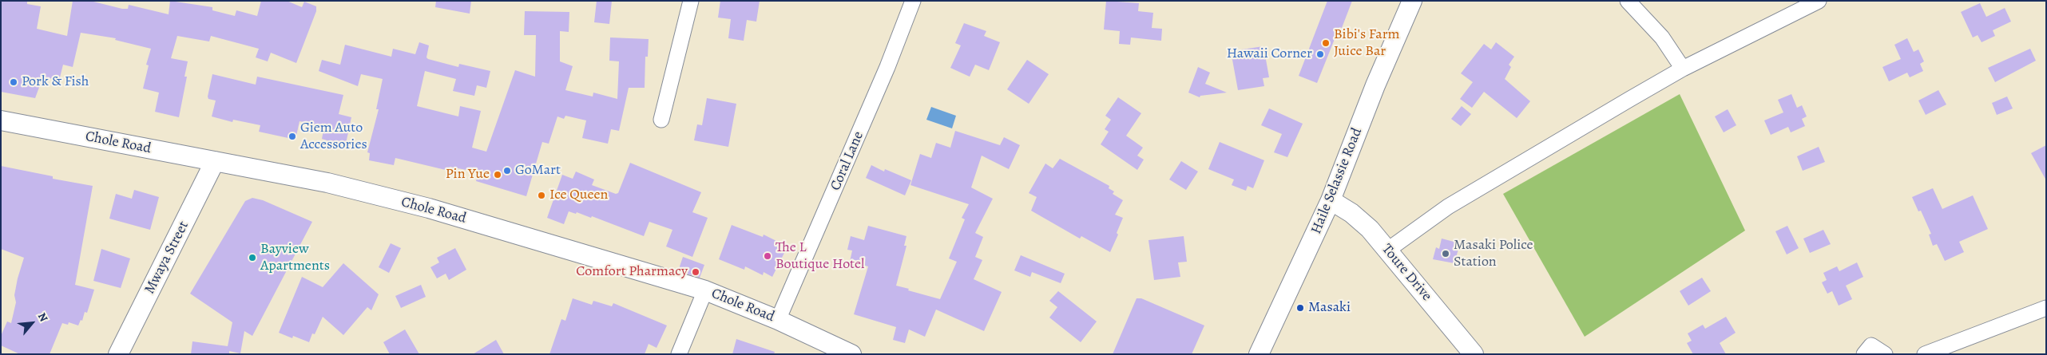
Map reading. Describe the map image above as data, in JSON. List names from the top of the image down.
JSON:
{
  "streets": {
    "street": [
      "Chole Road",
      "Coral Lane",
      "Haile Selassie Road",
      "Mwaya Street",
      "Toure Drive"
    ]
  },
  "crossings": [
    ["Chole Road", "Coral Lane"],
    ["Chole Road", "Mwaya Street"],
    ["Haile Selassie Road", "Toure Drive"]
  ],
  "places": [
    "Bibi's Farm Juice Bar",
    "Hawaii Corner",
    "Pork & Fish",
    "Giem Auto Accessories",
    "GoMart",
    "Pin Yue",
    "Ice Queen",
    "Masaki Police Station",
    "The L Boutique Hotel",
    "Bayview Apartments",
    "Comfort Pharmacy",
    "Masaki"
  ],
  "north": "top right"
}
